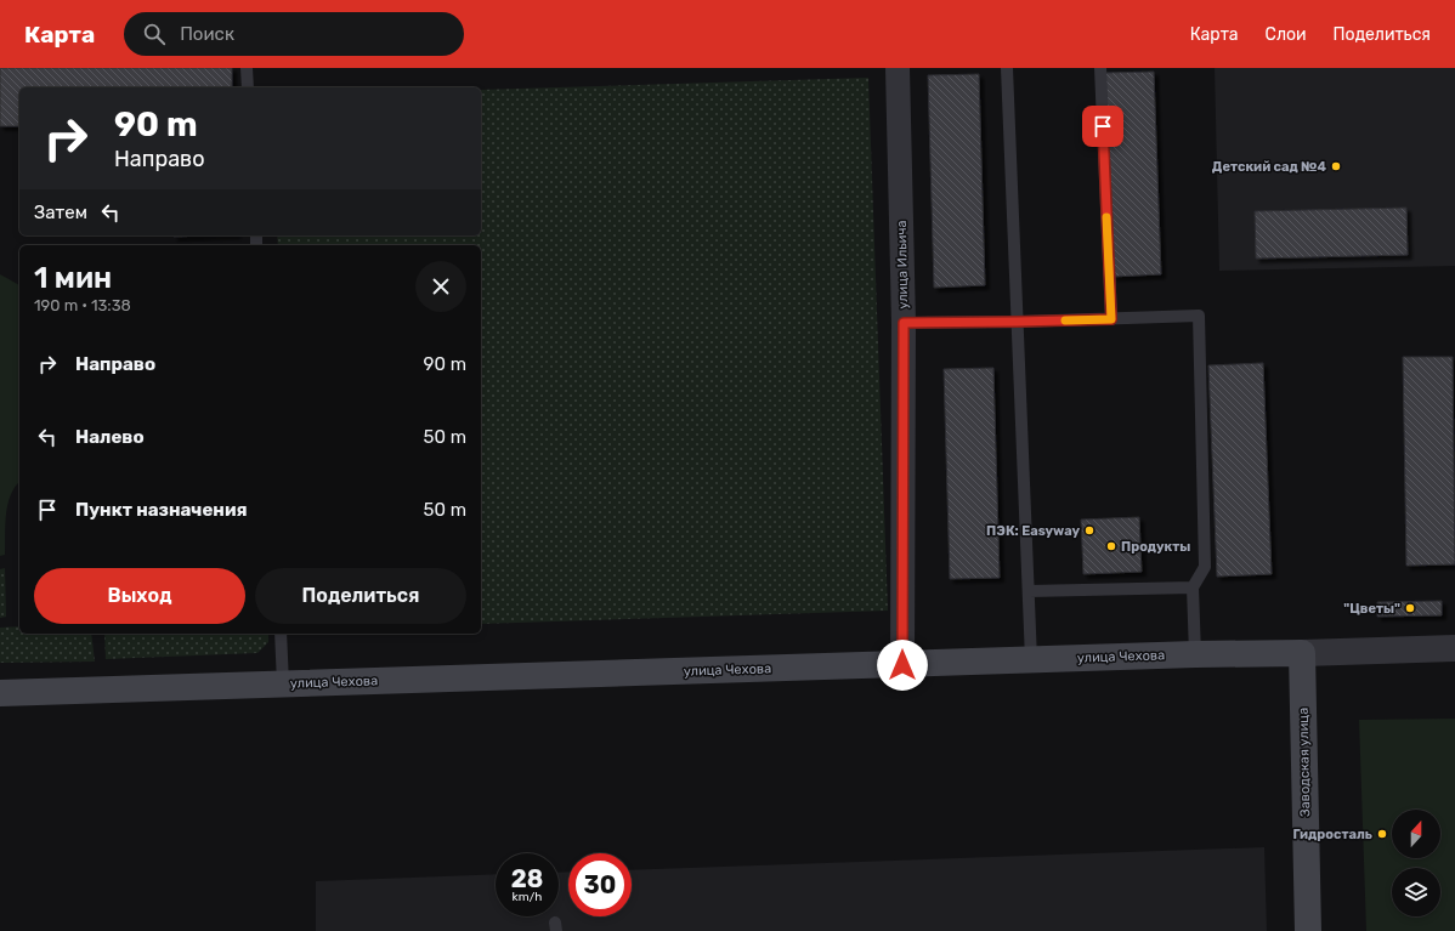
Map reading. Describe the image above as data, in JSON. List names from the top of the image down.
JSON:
{
  "streets": {
    "main road": ["улица Чехова", "Заводская улица"],
    "street": ["улица Ильича"]
  },
  "crossings": [
    ["улица Ильича", "улица Чехова"],
    ["улица Чехова", "Заводская улица"]
  ],
  "places": [
    "Детский сад №4",
    "ПЭК: Easyway",
    "Продукты",
    "\"Цветы\"",
    "Гидросталь"
  ],
  "north": "top",
  "page": {
    "header": "Карта",
    "search": "Поиск",
    "nav": ["Карта", "Слои", "Поделиться"],
    "turn": ["90 m", "Направо"],
    "then": "Затем",
    "heading": ["1 мин", "190 m · 13:38"],
    "list": [
      {
        "name": "Направо",
        "value": "90 m"
      },
      {
        "name": "Налево",
        "value": "50 m"
      },
      {
        "name": "Пункт назначения",
        "value": "50 m"
      }
    ],
    "buttons": ["Выход", "Поделиться"],
    "speed": "28 km/h",
    "limit": "30"
  }
}
